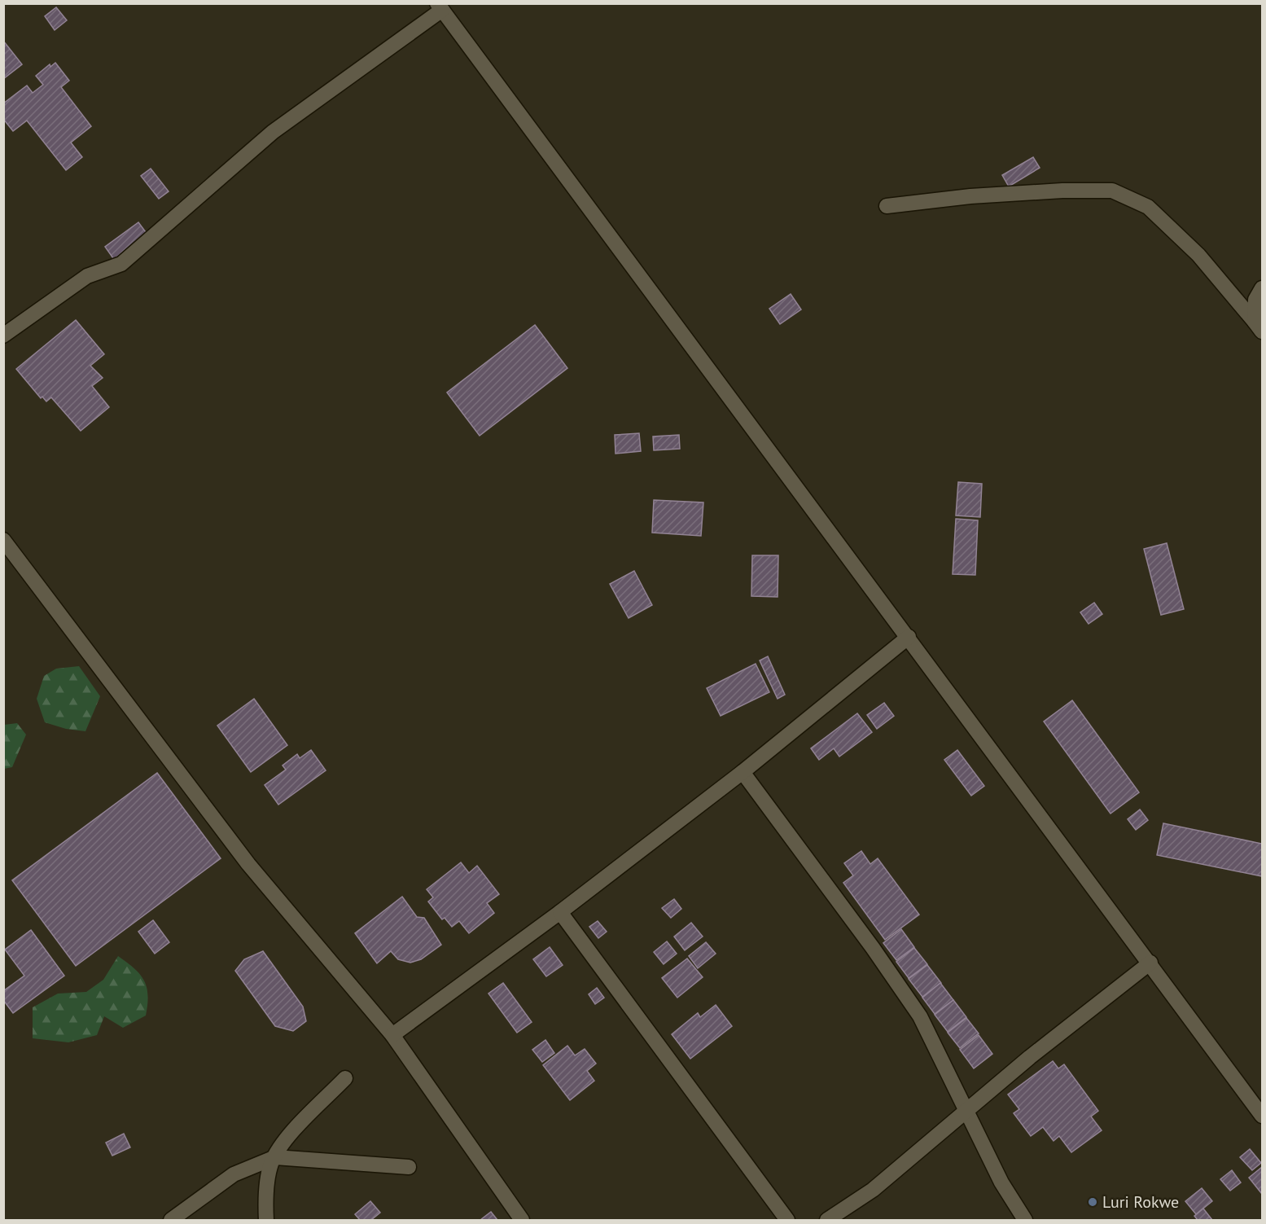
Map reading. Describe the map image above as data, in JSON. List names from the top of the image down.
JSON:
{
  "places": ["Luri Rokwe"]
}
